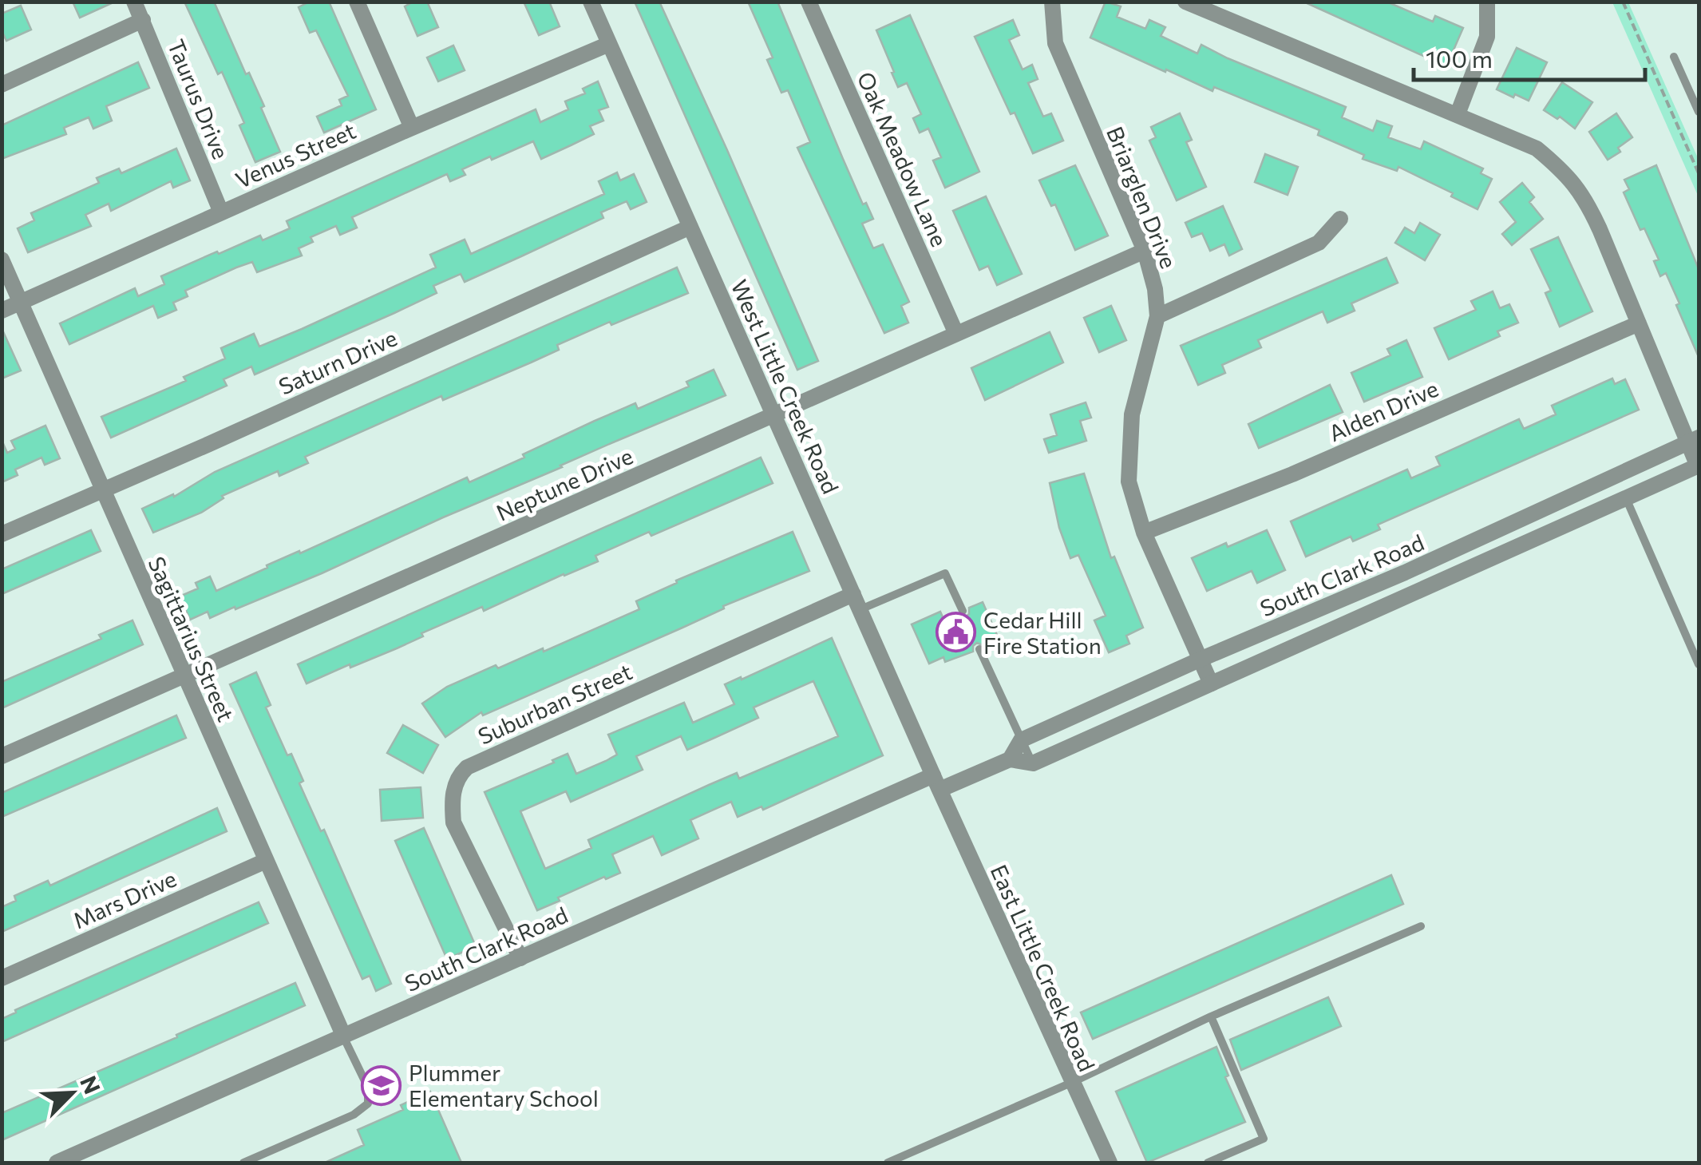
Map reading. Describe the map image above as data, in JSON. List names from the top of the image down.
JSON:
{
  "streets": {
    "street": [
      "Taurus Drive",
      "Venus Street",
      "Oak Meadow Lane",
      "Briarglen Drive",
      "Saturn Drive",
      "West Little Creek Road",
      "Alden Drive",
      "Neptune Drive",
      "South Clark Road",
      "Sagittarius Street",
      "Suburban Street",
      "Mars Drive",
      "East Little Creek Road"
    ]
  },
  "crossings": [
    ["Taurus Drive", "Venus Street"],
    ["Venus Street", "West Little Creek Road"],
    ["Venus Street", "Sagittarius Street"],
    ["Oak Meadow Lane", "Neptune Drive"],
    ["Briarglen Drive", "Alden Drive"],
    ["Briarglen Drive", "Neptune Drive"],
    ["Briarglen Drive", "South Clark Road"],
    ["Saturn Drive", "West Little Creek Road"],
    ["Saturn Drive", "Sagittarius Street"],
    ["West Little Creek Road", "Neptune Drive"],
    ["West Little Creek Road", "South Clark Road"],
    ["West Little Creek Road", "Suburban Street"],
    ["West Little Creek Road", "East Little Creek Road"],
    ["Neptune Drive", "Sagittarius Street"],
    ["South Clark Road", "Sagittarius Street"],
    ["South Clark Road", "Suburban Street"],
    ["South Clark Road", "East Little Creek Road"],
    ["Sagittarius Street", "Mars Drive"]
  ],
  "places": {
    "public building": ["Cedar Hill Fire Station"],
    "school or university": ["Plummer Elementary School"]
  },
  "scale_bar": "100 m",
  "north": "top right"
}
